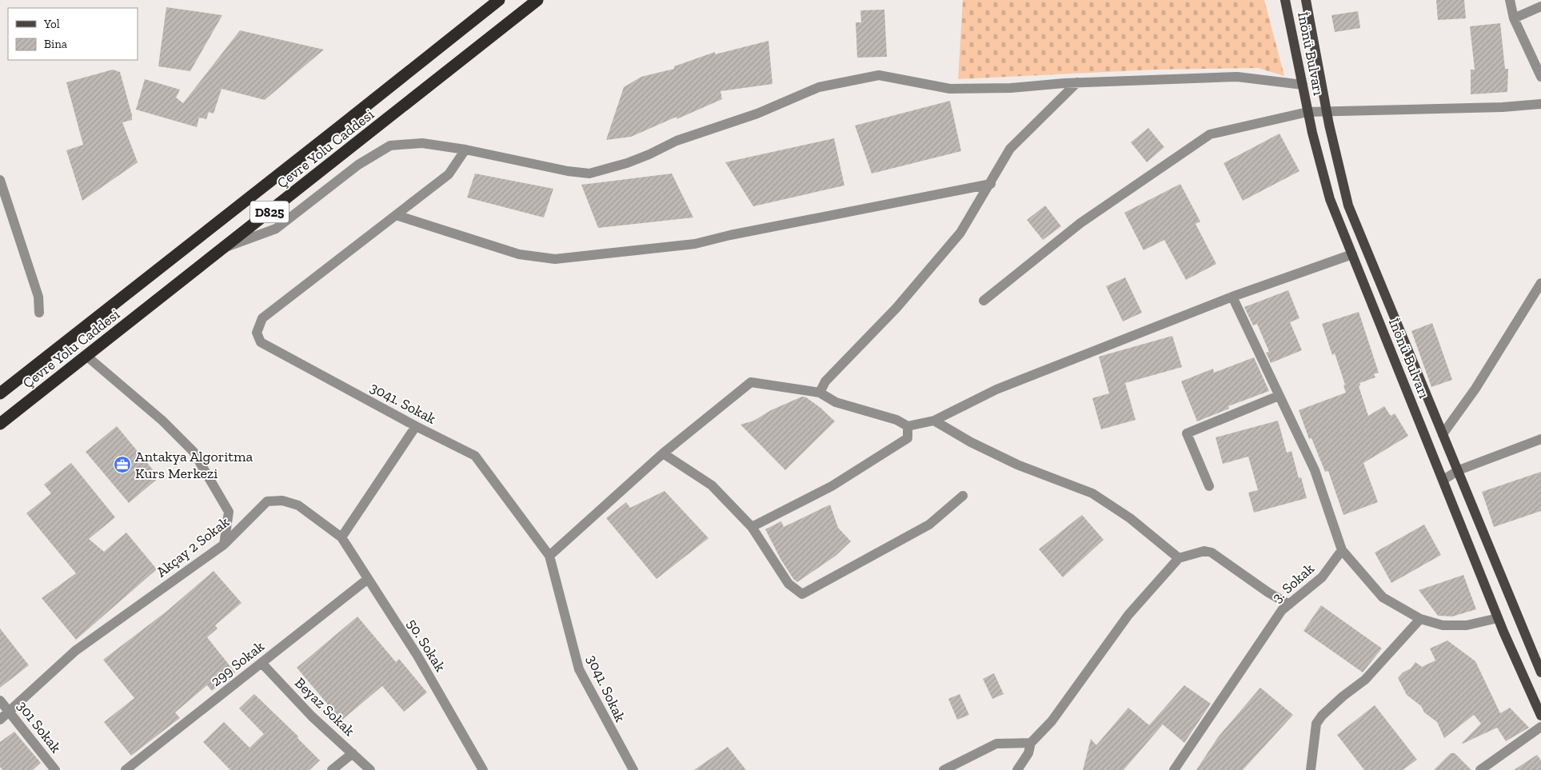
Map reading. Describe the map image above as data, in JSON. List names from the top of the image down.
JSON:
{
  "streets": {
    "highway": ["Çevre Yolu Caddesi", "D825"],
    "main road": ["İnönü Bulvarı"],
    "street": [
      "3041. Sokak",
      "Akçay 2 Sokak",
      "3. Sokak",
      "50. Sokak",
      "299 Sokak",
      "Beyaz Sokak",
      "301 Sokak"
    ]
  },
  "crossings": [
    ["Akçay 2 Sokak", "50. Sokak"],
    ["Akçay 2 Sokak", "301 Sokak"],
    ["50. Sokak", "299 Sokak"],
    ["299 Sokak", "Beyaz Sokak"]
  ],
  "places": {
    "office": ["Antakya Algoritma Kurs Merkezi"]
  },
  "legend": ["Yol", "Bina"]
}
